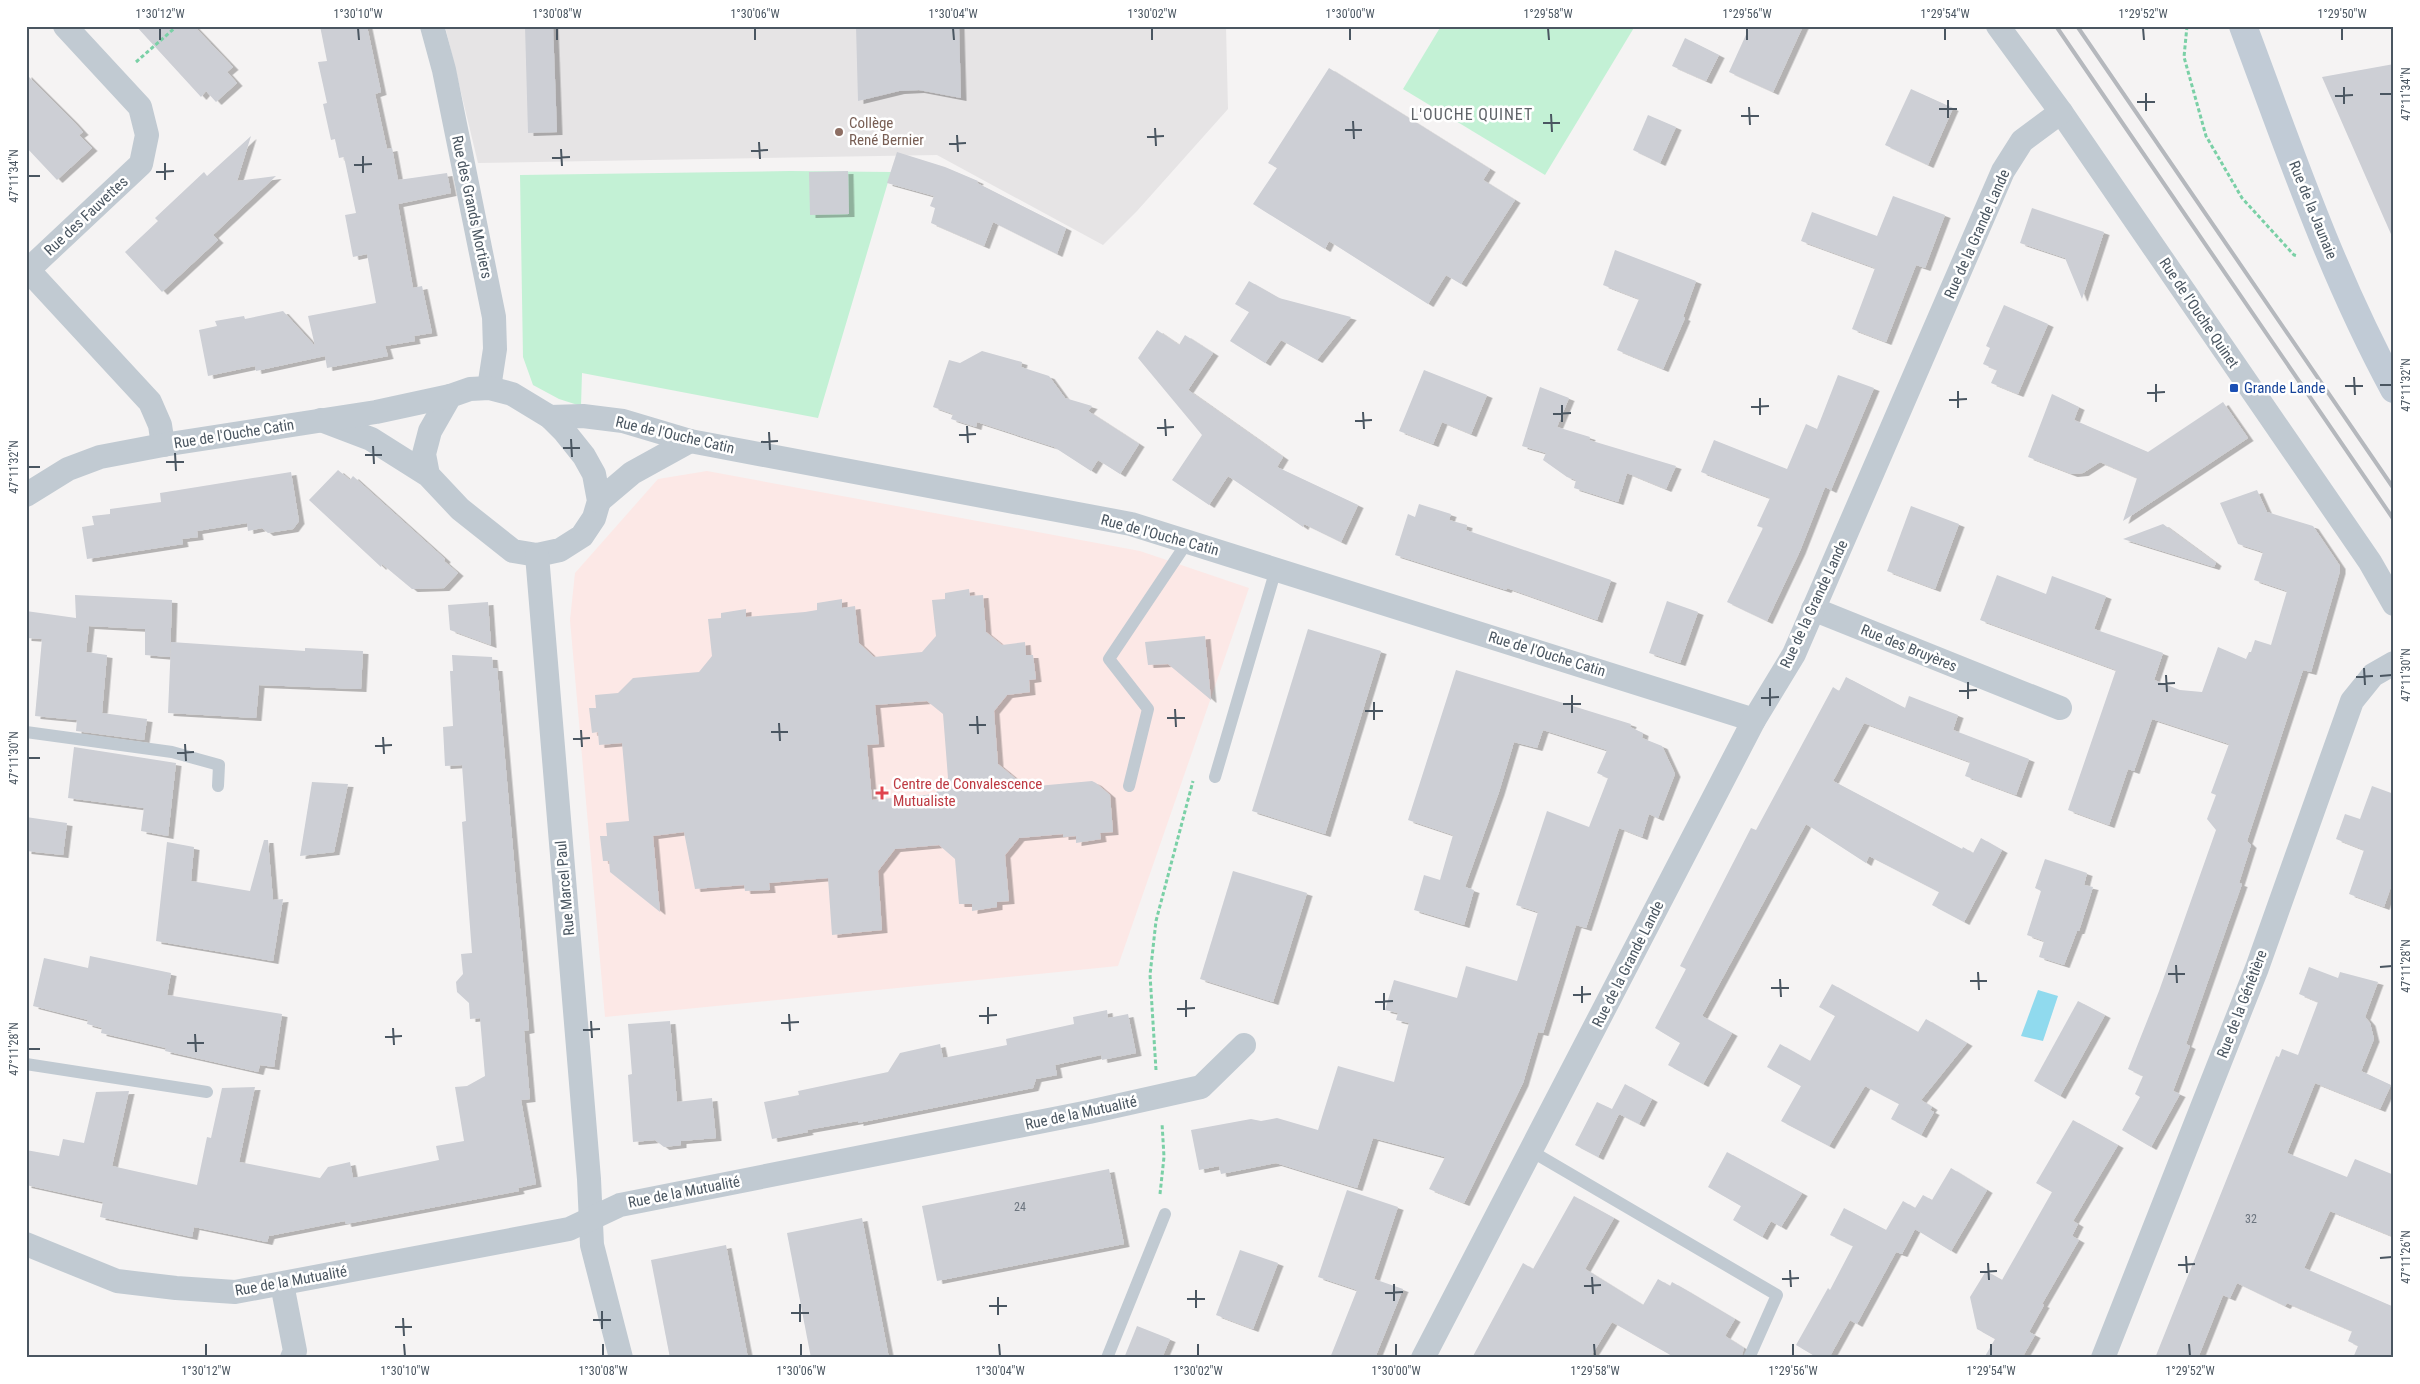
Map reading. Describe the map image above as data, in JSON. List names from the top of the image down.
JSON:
{
  "streets": {
    "street": [
      "Rue des Grands Mortiers",
      "Rue de la Jaunaie",
      "Rue des Fauvettes",
      "Rue de la Grande Lande",
      "Rue de l'Ouche Quinet",
      "Rue de l'Ouche Catin",
      "Rue des Bruyères",
      "Rue Marcel Paul",
      "Rue de la Génêtière",
      "Rue de la Mutualité"
    ]
  },
  "crossings": [
    ["Rue des Grands Mortiers", "Rue de l'Ouche Catin"],
    ["Rue des Grands Mortiers", "Rue Marcel Paul"],
    ["Rue des Fauvettes", "Rue de l'Ouche Catin"],
    ["Rue de la Grande Lande", "Rue de l'Ouche Quinet"],
    ["Rue de la Grande Lande", "Rue de l'Ouche Catin"],
    ["Rue de la Grande Lande", "Rue des Bruyères"],
    ["Rue de l'Ouche Catin", "Rue Marcel Paul"],
    ["Rue Marcel Paul", "Rue de la Mutualité"]
  ],
  "districts": ["L'OUCHE QUINET"],
  "places": {
    "other": ["Collège René Bernier"],
    "transit": ["Grande Lande"],
    "health": ["Centre de Convalescence Mutualiste"]
  },
  "house_numbers": ["24", "32"],
  "coordinates": [
    "1°30'12\"W",
    "1°30'10\"W",
    "1°30'08\"W",
    "1°30'06\"W",
    "1°30'04\"W",
    "1°30'02\"W",
    "1°30'00\"W",
    "1°29'58\"W",
    "1°29'56\"W",
    "1°29'54\"W",
    "1°29'52\"W",
    "1°29'50\"W",
    "47°11'34\"N",
    "47°11'32\"N",
    "47°11'30\"N",
    "47°11'28\"N",
    "47°11'26\"N"
  ]
}
